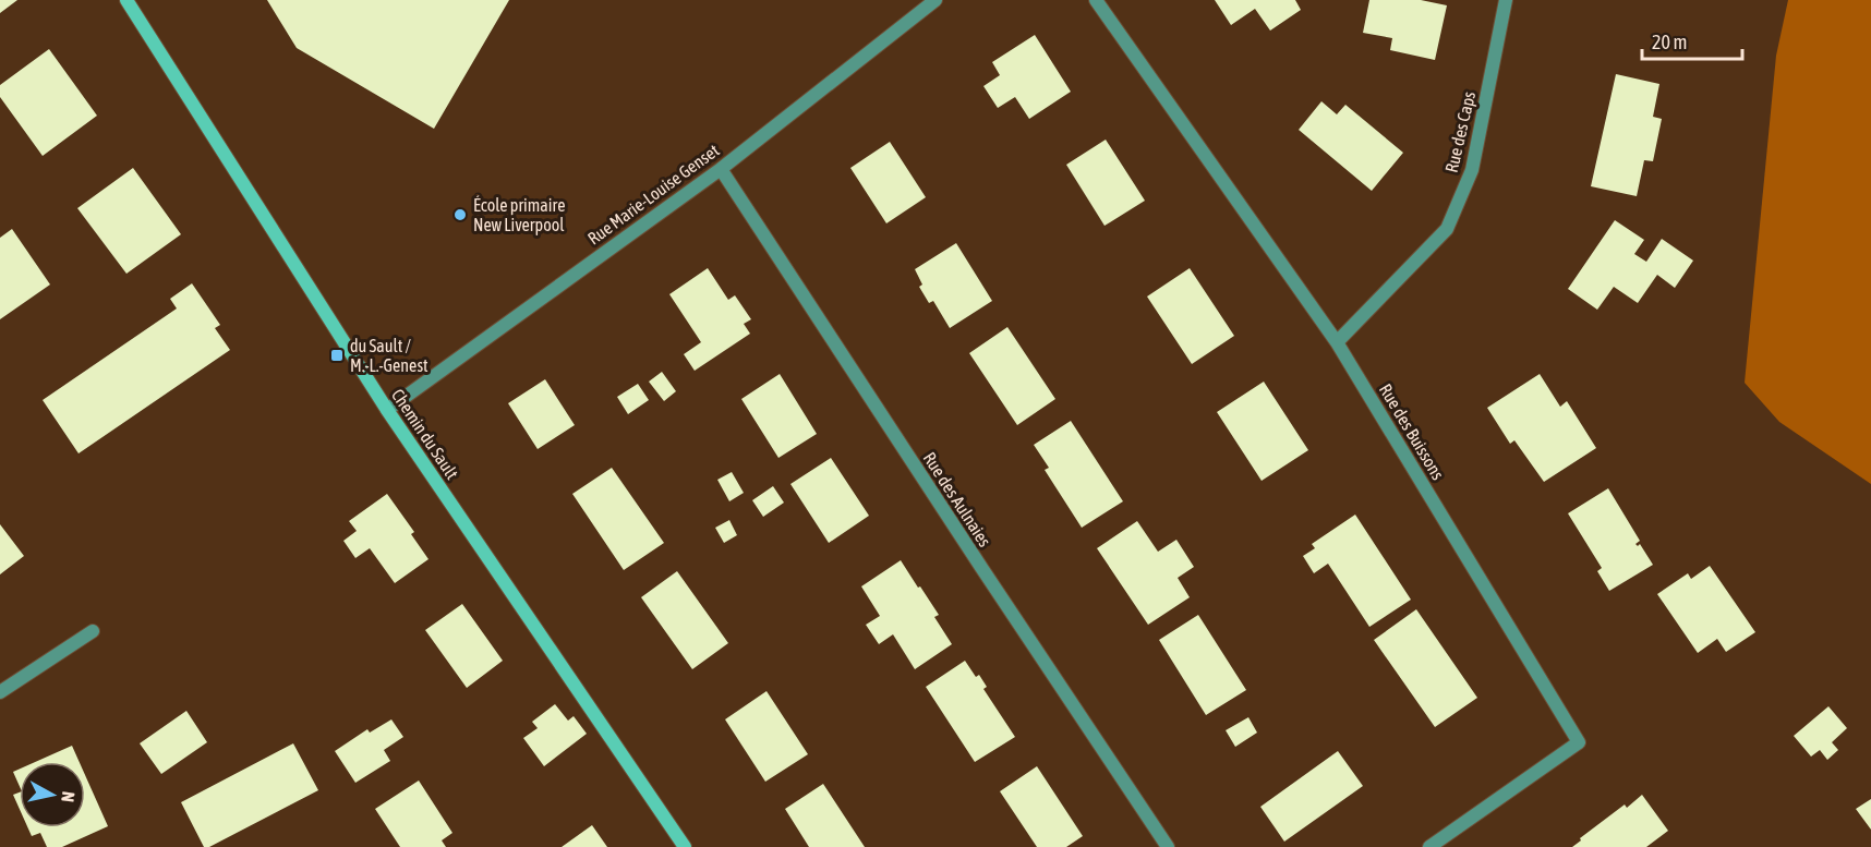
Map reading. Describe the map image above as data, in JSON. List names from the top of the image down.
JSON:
{
  "streets": {
    "street": [
      "Rue des Caps",
      "Rue Marie-Louise Genset",
      "Rue des Buissons",
      "Chemin du Sault",
      "Rue des Aulnaies"
    ]
  },
  "crossings": [
    ["Rue des Caps", "Rue des Buissons"],
    ["Rue Marie-Louise Genset", "Chemin du Sault"],
    ["Rue Marie-Louise Genset", "Rue des Aulnaies"]
  ],
  "places": {
    "other": ["École primaire New Liverpool"],
    "transit": ["du Sault / M.-L.-Genest"]
  },
  "scale_bar": "20 m",
  "north": "right"
}
